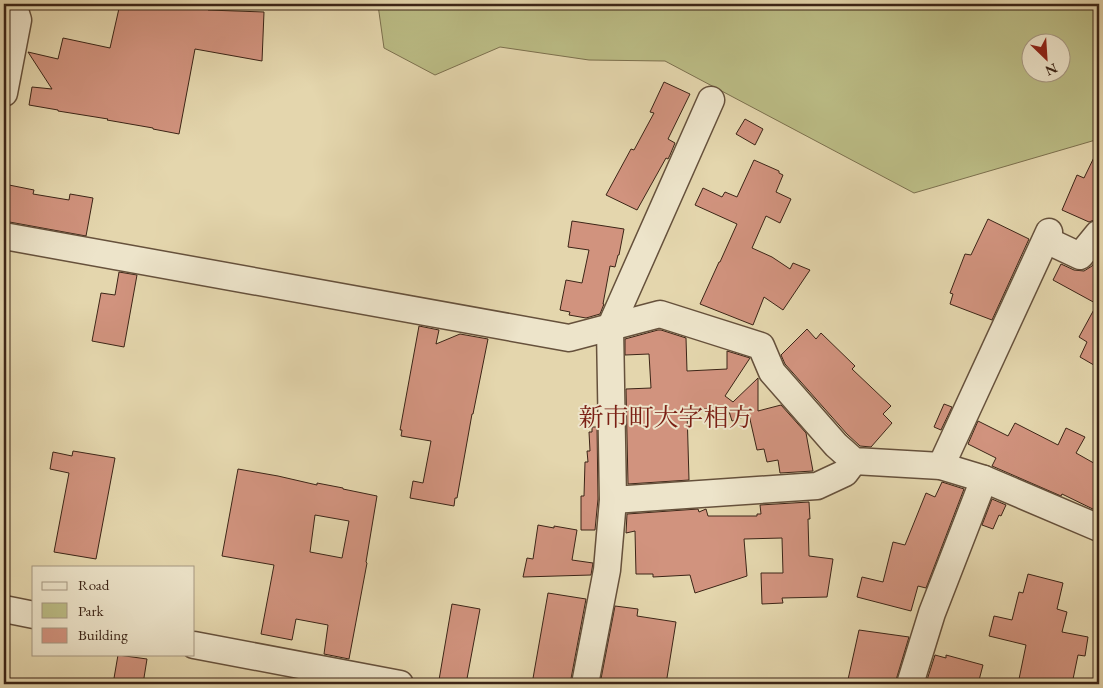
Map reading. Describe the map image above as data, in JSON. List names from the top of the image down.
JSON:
{
  "districts": ["新市町大字相方"],
  "legend": ["Road", "Park", "Building"],
  "north": "bottom right"
}
